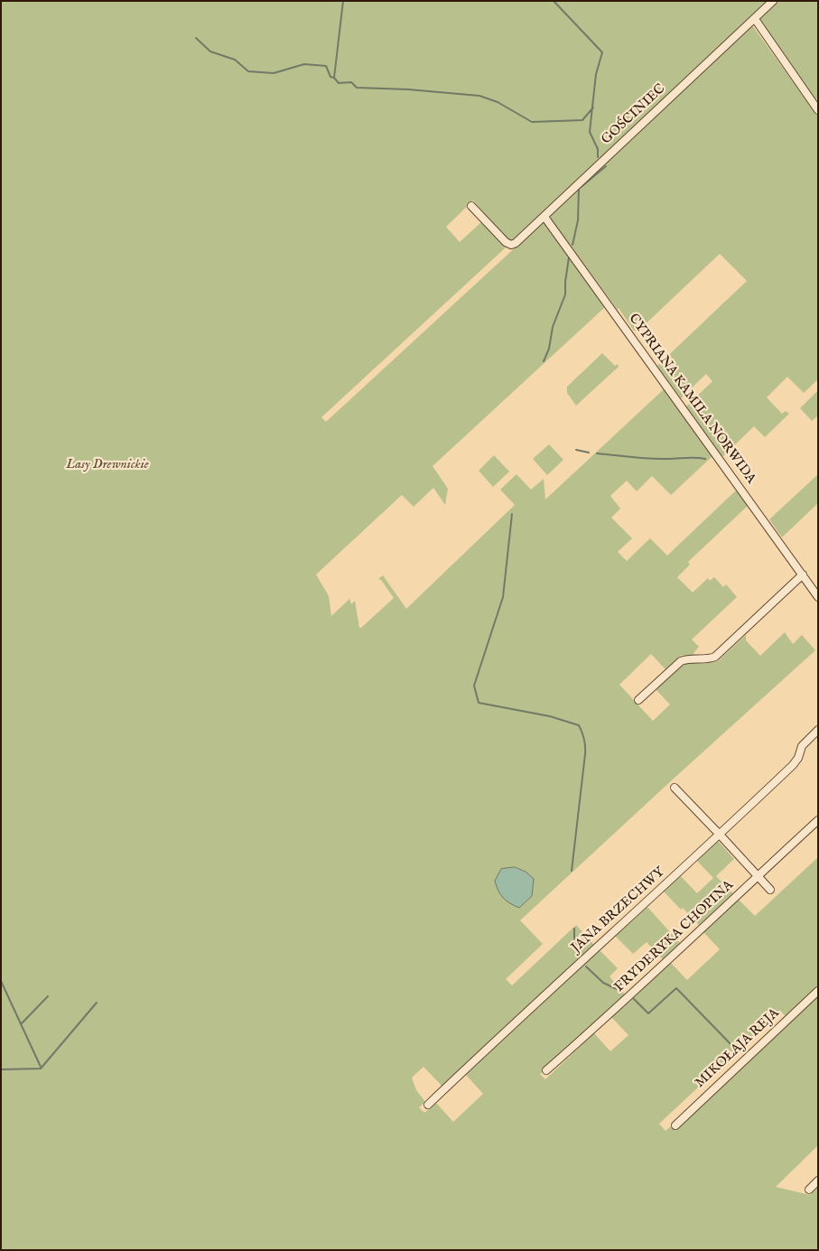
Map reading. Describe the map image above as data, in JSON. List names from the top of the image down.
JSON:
{
  "streets": {
    "street": [
      "GOŚCINIEC",
      "CYPRIANA KAMILA NORWIDA",
      "JANA BRZECHWY",
      "FRYDERYKA CHOPINA",
      "MIKOŁAJA REJA"
    ]
  },
  "crossings": [
    ["GOŚCINIEC", "CYPRIANA KAMILA NORWIDA"]
  ],
  "parks": ["Lasy Drewnickie"]
}
